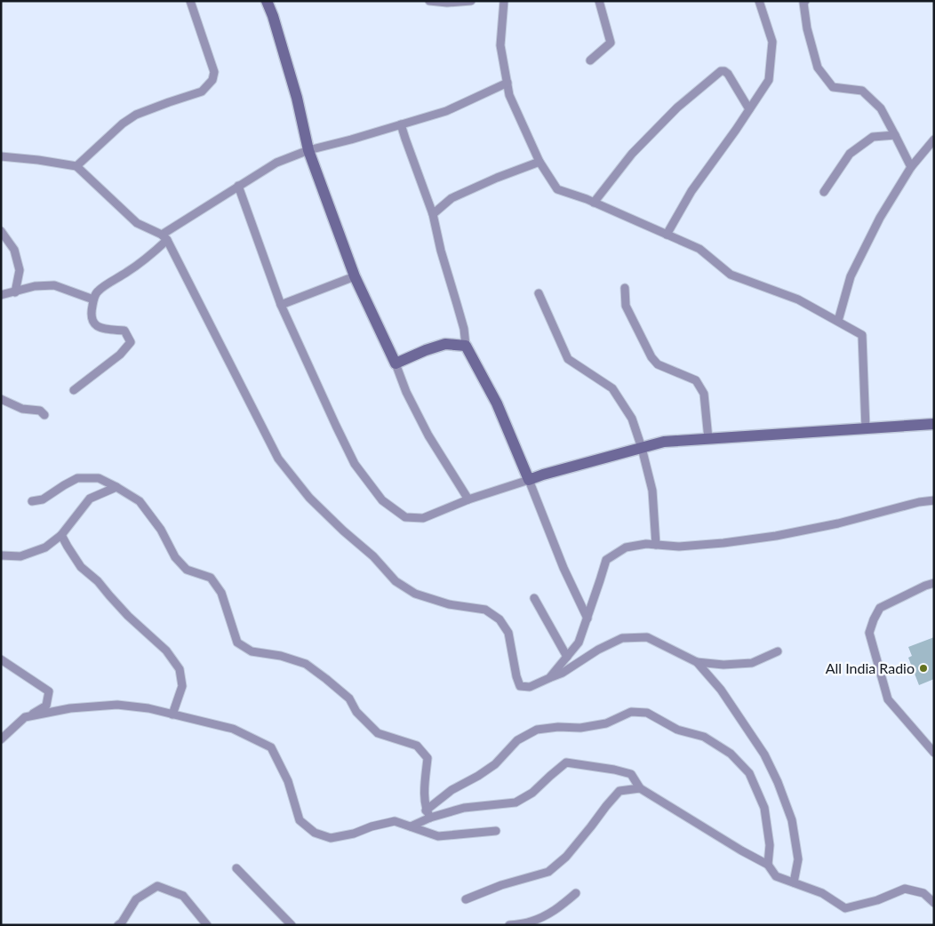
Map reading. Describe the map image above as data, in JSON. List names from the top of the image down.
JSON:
{
  "places": ["All India Radio"]
}
